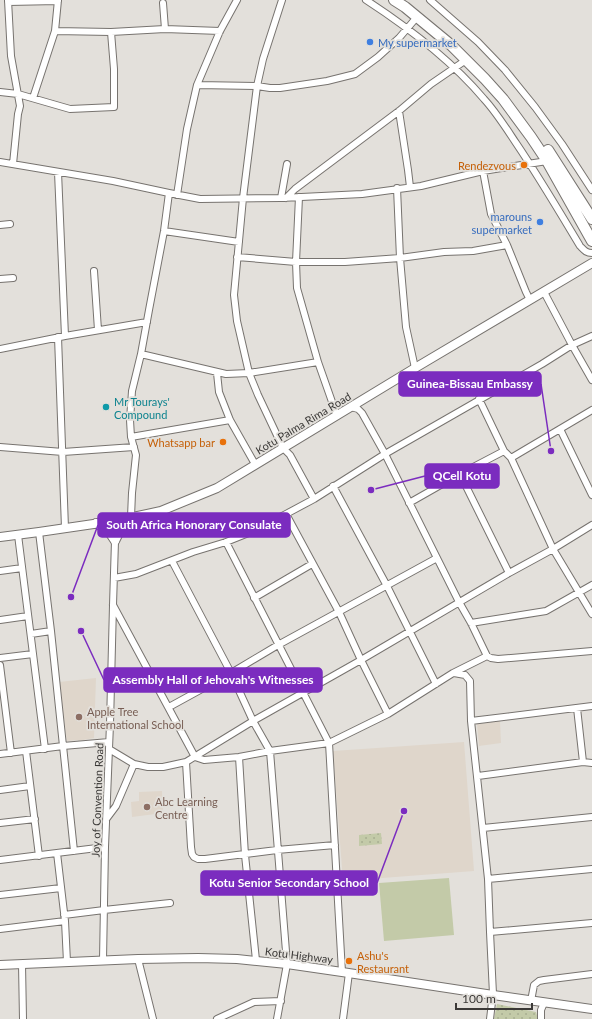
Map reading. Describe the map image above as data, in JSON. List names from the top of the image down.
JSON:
{
  "streets": {
    "street": ["Kotu Palma Rima Road", "Joy of Convention Road", "Kotu Highway"]
  },
  "crossings": [
    ["Kotu Palma Rima Road", "Joy of Convention Road"],
    ["Joy of Convention Road", "Kotu Highway"]
  ],
  "places": [
    "My supermarket",
    "Rendezvous",
    "marouns supermarket",
    "Mr Tourays' Compound",
    "Whatsapp bar",
    "Guinea-Bissau Embassy",
    "QCell Kotu",
    "South Africa Honorary Consulate",
    "Assembly Hall of Jehovah's Witnesses",
    "Apple Tree International School",
    "Abc Learning Centre",
    "Kotu Senior Secondary School",
    "Ashu's Restaurant"
  ],
  "scale_bar": "100 m"
}
